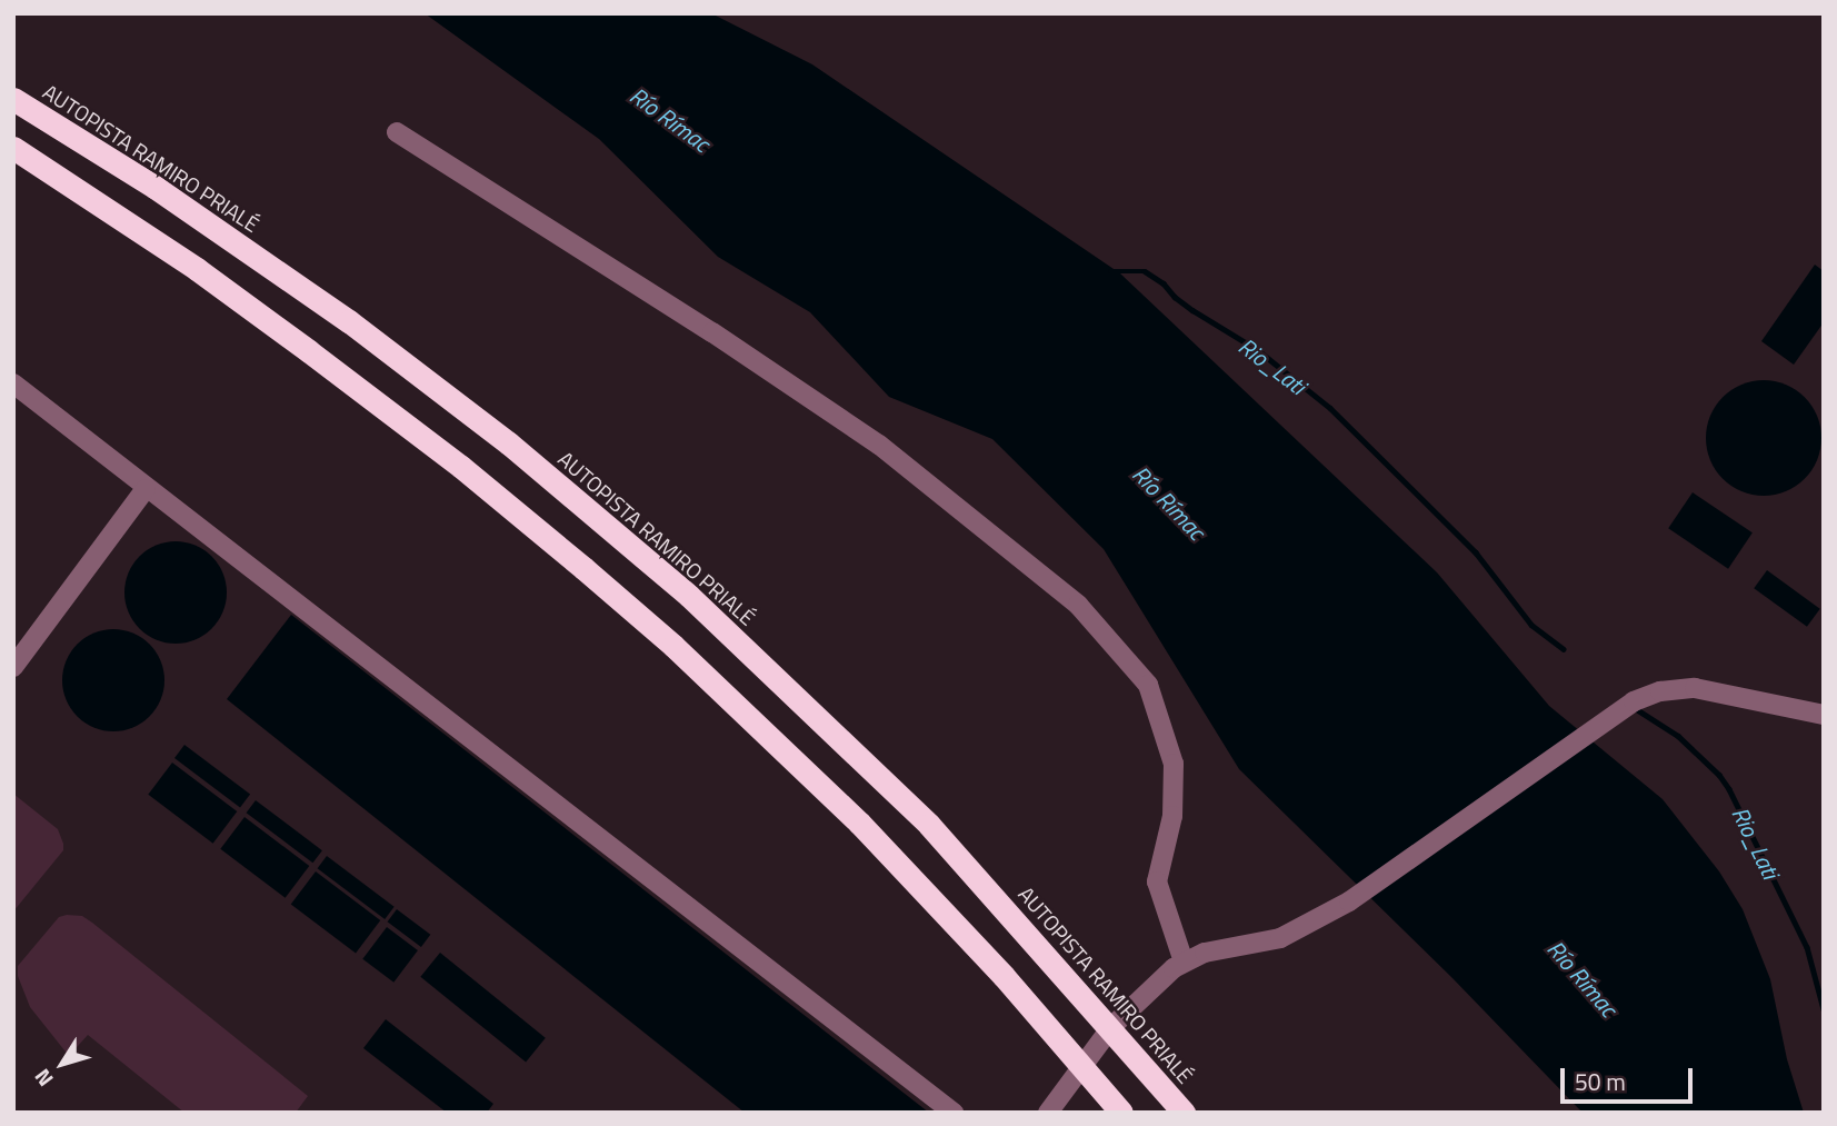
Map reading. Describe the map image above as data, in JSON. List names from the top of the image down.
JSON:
{
  "streets": {
    "highway": ["AUTOPISTA RAMIRO PRIALÉ"]
  },
  "water": ["Río Rímac", "Rio_Lati"],
  "scale_bar": "50 m",
  "north": "bottom left"
}
